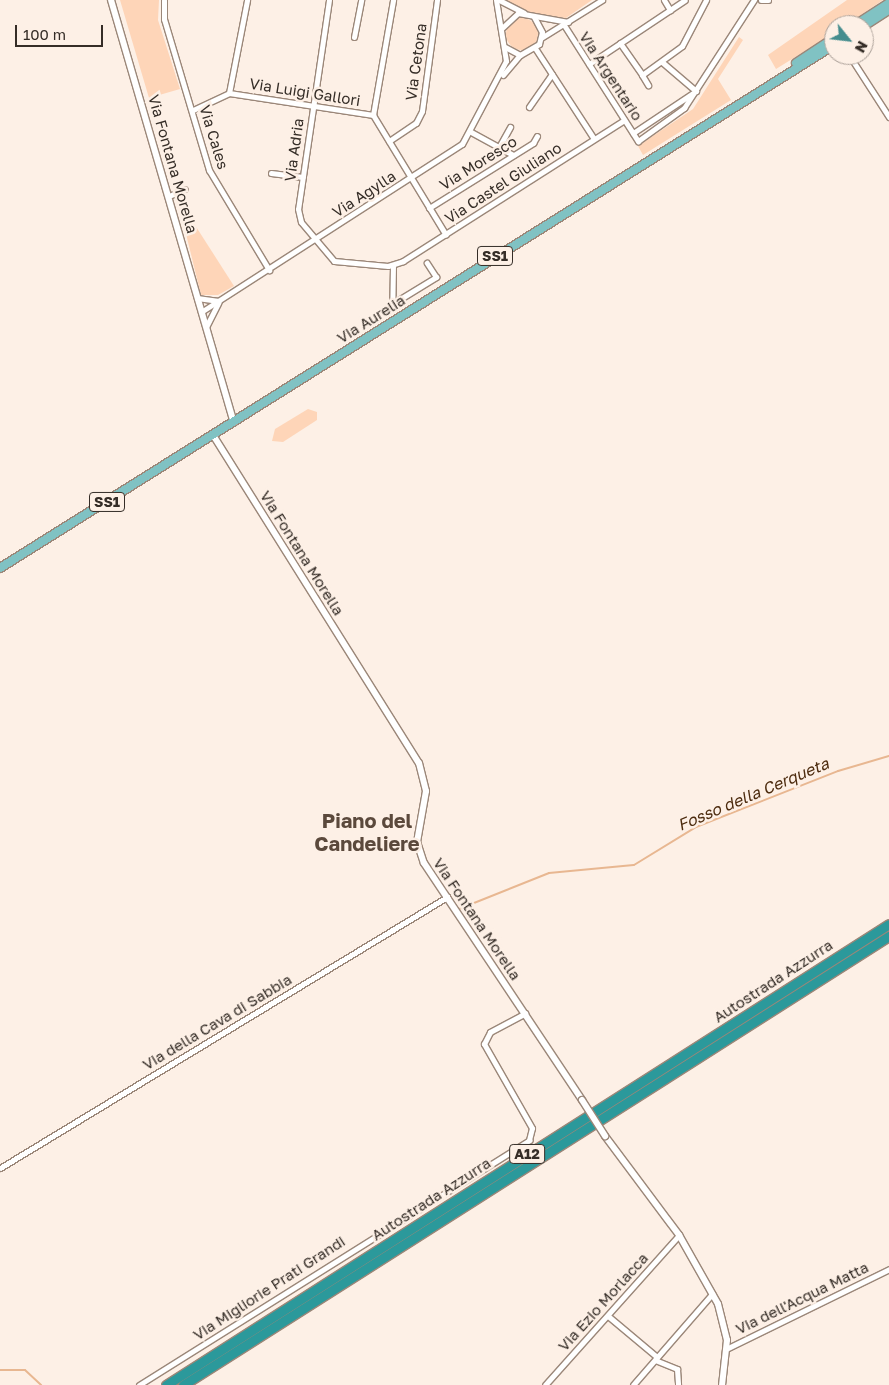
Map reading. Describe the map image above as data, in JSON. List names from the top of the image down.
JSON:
{
  "streets": {
    "highway": ["Autostrada Azzurra", "A12"],
    "main road": ["SS1", "Via Aurelia"],
    "street": [
      "Via Cetona",
      "Via Argentario",
      "Via Luigi Gallori",
      "Via Cales",
      "Via Adria",
      "Via Moresco",
      "Via Fontana Morella",
      "Via Castel Giuliano",
      "Via Agylla",
      "Via della Cava di Sabbia",
      "Via Migliorie Prati Grandi",
      "Via dell'Acqua Matta",
      "Via Ezio Morlacca"
    ]
  },
  "crossings": [
    ["Via Cetona", "Via Luigi Gallori"],
    ["Via Argentario", "Via Castel Giuliano"],
    ["Via Luigi Gallori", "Via Cales"],
    ["Via Luigi Gallori", "Via Adria"],
    ["Via Luigi Gallori", "Via Moresco"],
    ["Via Luigi Gallori", "Via Castel Giuliano"],
    ["Via Luigi Gallori", "Via Agylla"],
    ["Via Cales", "Via Agylla"],
    ["Via Adria", "Via Agylla"],
    ["Via Fontana Morella", "Via Agylla"],
    ["Via Fontana Morella", "Via Aurelia"],
    ["Via Fontana Morella", "Via della Cava di Sabbia"],
    ["Via Fontana Morella", "Via Migliorie Prati Grandi"],
    ["Via Fontana Morella", "Via dell'Acqua Matta"],
    ["Via Fontana Morella", "Via Ezio Morlacca"]
  ],
  "districts": ["Piano del Candeliere"],
  "water": ["Fosso della Cerqueta"],
  "scale_bar": "100 m",
  "north": "bottom right"
}
